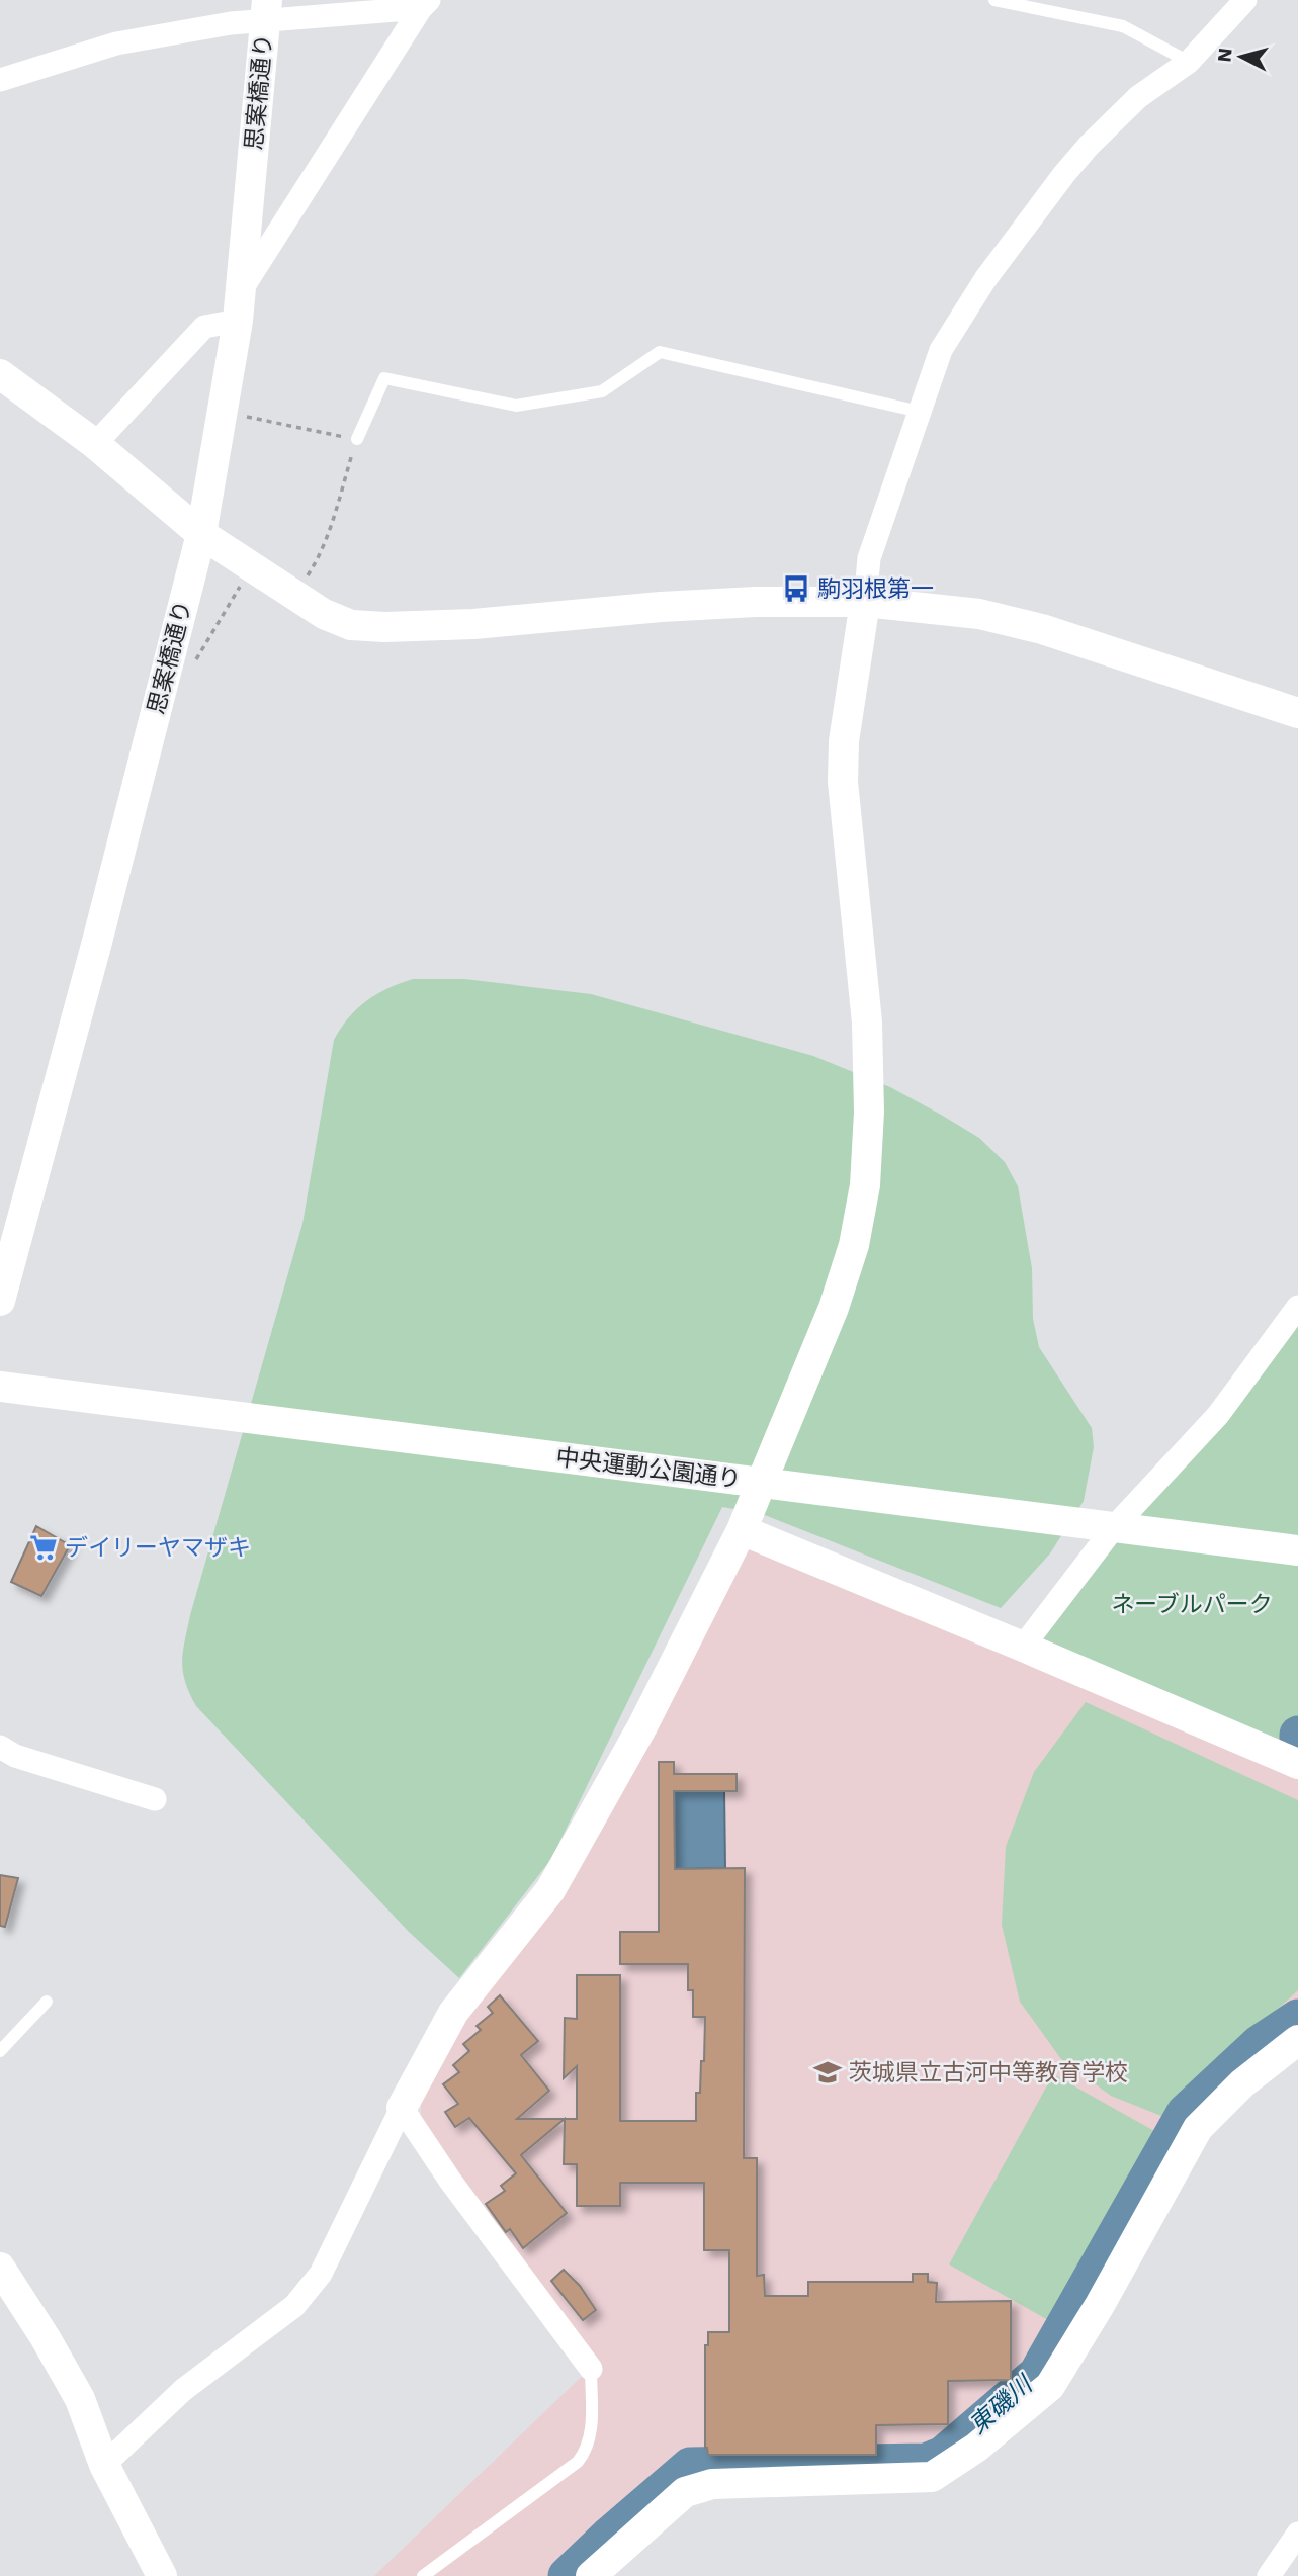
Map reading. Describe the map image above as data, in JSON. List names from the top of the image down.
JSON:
{
  "streets": {
    "street": ["思案橋通り", "中央運動公園通り"]
  },
  "water": ["東磯川"],
  "parks": ["ネーブルパーク"],
  "places": {
    "bus stop": ["駒羽根第一"],
    "supermarket": ["デイリーヤマザキ"],
    "school or university": ["茨城県立古河中等教育学校"]
  },
  "north": "left"
}
